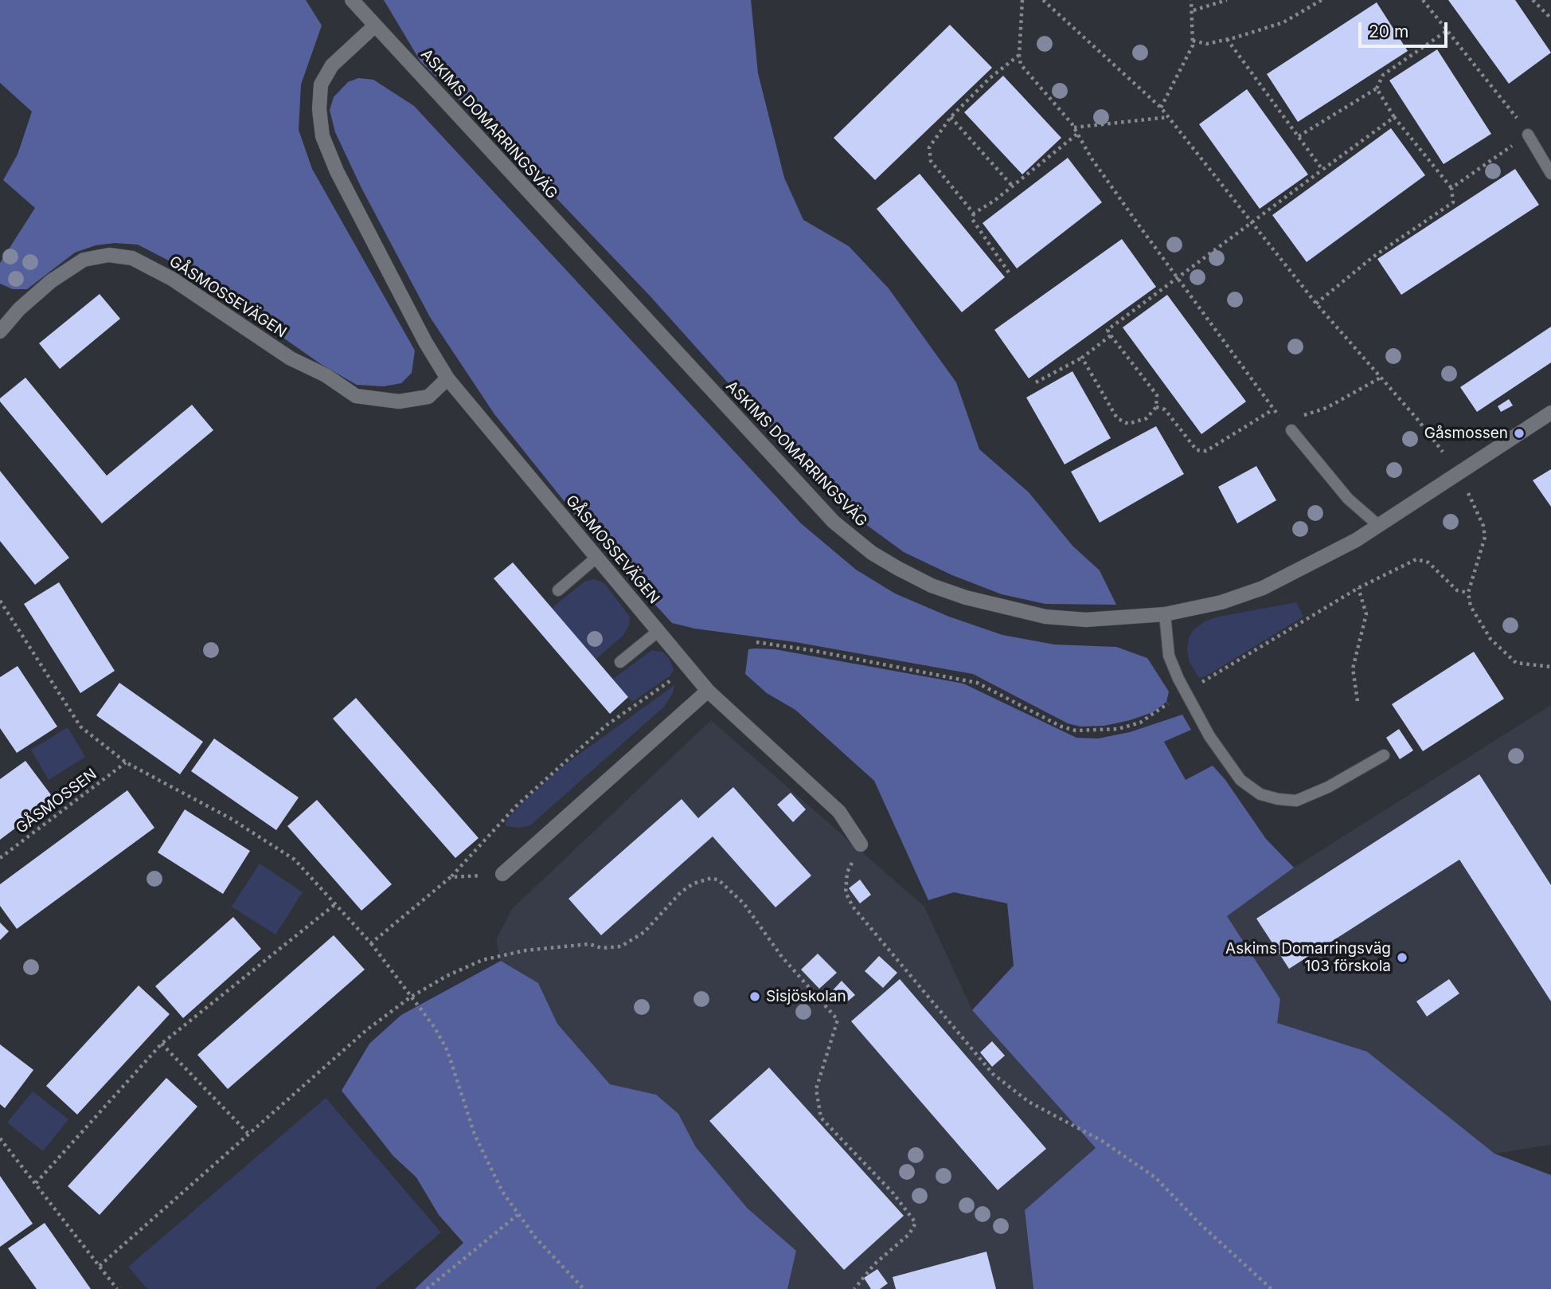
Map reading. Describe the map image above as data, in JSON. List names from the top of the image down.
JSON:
{
  "streets": {
    "street": ["ASKIMS DOMARRINGSVÄG", "GÅSMOSSEVÄGEN"],
    "path": ["GÅSMOSSEN"]
  },
  "crossings": [
    ["ASKIMS DOMARRINGSVÄG", "GÅSMOSSEVÄGEN"]
  ],
  "places": ["Gåsmossen", "Askims Domarringsväg 103 förskola", "Sisjöskolan"],
  "scale_bar": "20 m"
}
